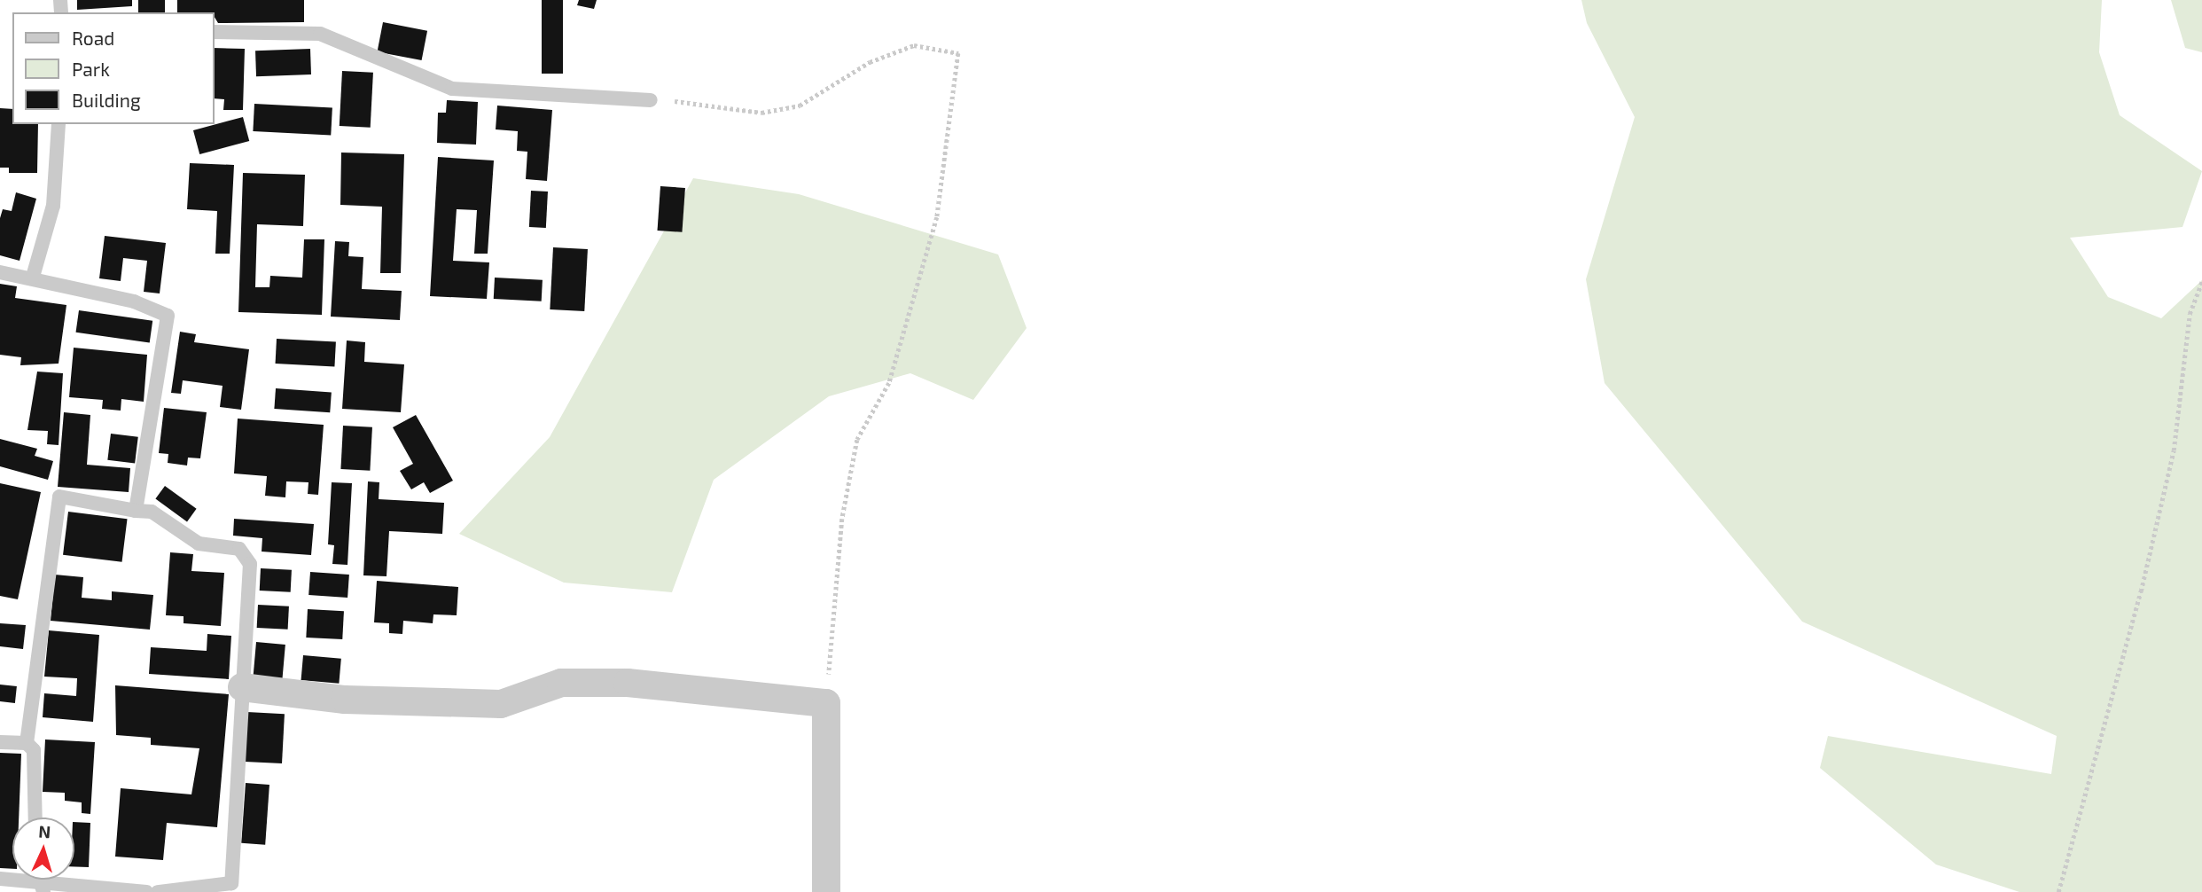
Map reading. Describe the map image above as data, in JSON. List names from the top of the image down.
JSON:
{
  "legend": ["Road", "Park", "Building"],
  "north": "top"
}
